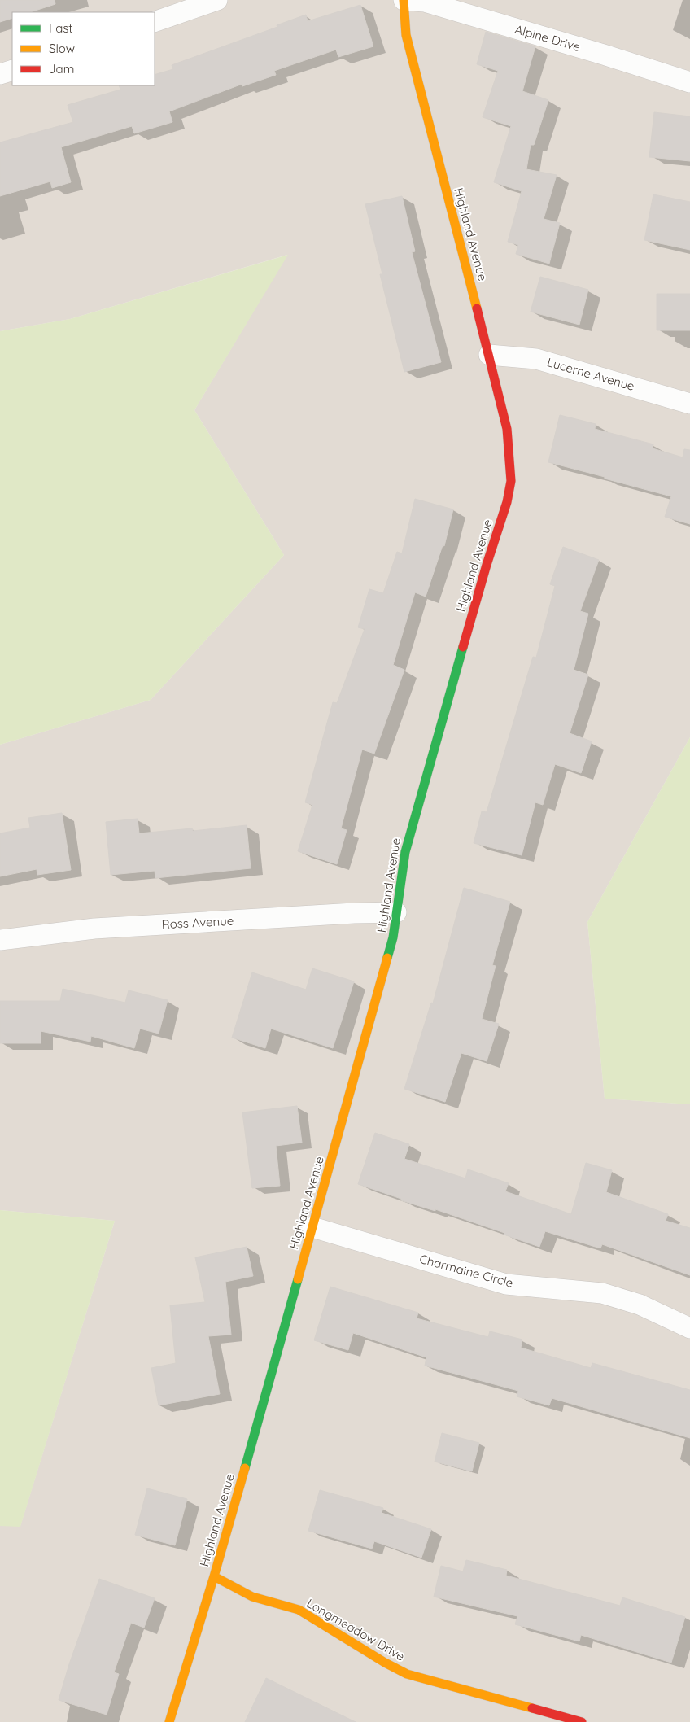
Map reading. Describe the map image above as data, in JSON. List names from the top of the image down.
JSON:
{
  "streets": {
    "street": [
      "Alpine Drive",
      "Highland Avenue",
      "Lucerne Avenue",
      "Ross Avenue",
      "Charmaine Circle",
      "Longmeadow Drive"
    ]
  },
  "crossings": [
    ["Alpine Drive", "Highland Avenue"],
    ["Highland Avenue", "Lucerne Avenue"],
    ["Highland Avenue", "Ross Avenue"],
    ["Highland Avenue", "Charmaine Circle"],
    ["Highland Avenue", "Longmeadow Drive"]
  ],
  "legend": ["Fast", "Slow", "Jam"]
}
